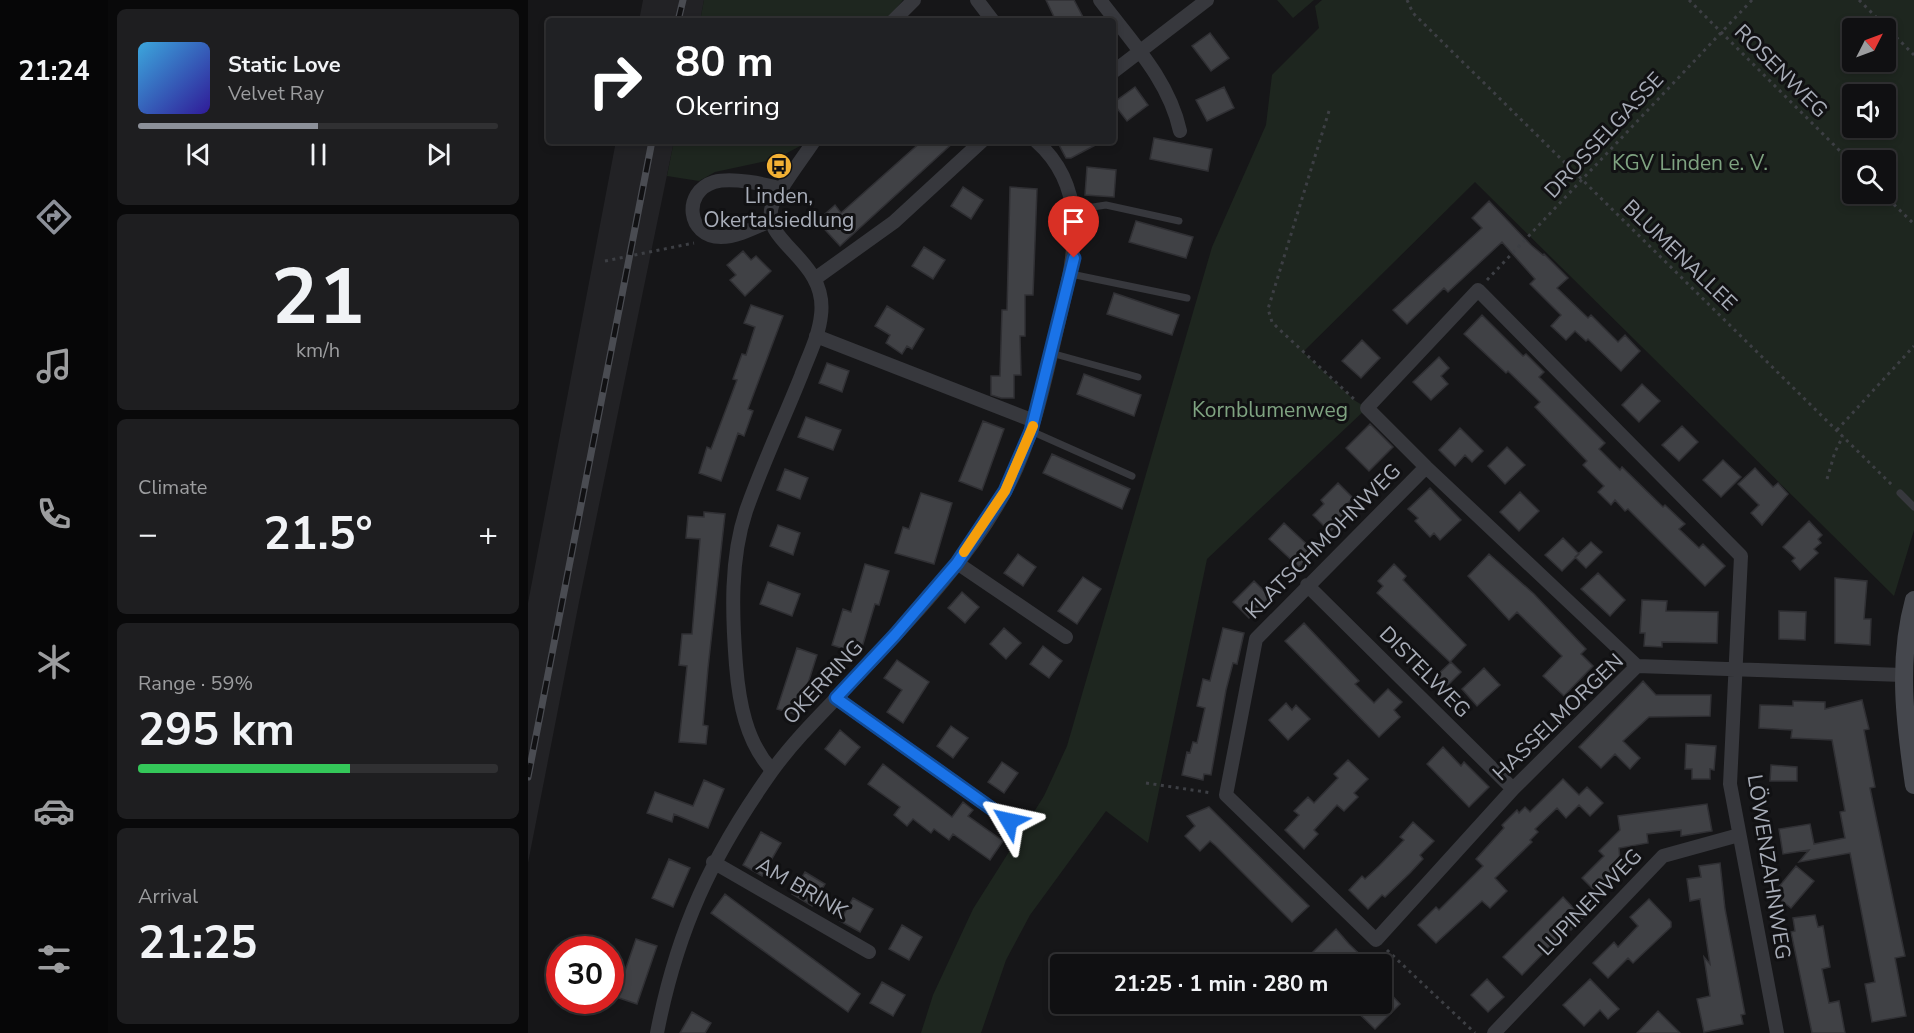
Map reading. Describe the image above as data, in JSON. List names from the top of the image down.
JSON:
{
  "streets": {
    "street": [
      "KLATSCHMOHNWEG",
      "DISTELWEG",
      "OKERRING",
      "HASSELMORGEN",
      "LÖWENZAHNWEG",
      "AM BRINK",
      "LUPINENWEG"
    ],
    "path": ["ROSENWEG", "DROSSELGASSE", "BLUMENALLEE"]
  },
  "crossings": [
    ["ROSENWEG", "DROSSELGASSE"],
    ["DROSSELGASSE", "BLUMENALLEE"],
    ["KLATSCHMOHNWEG", "DISTELWEG"],
    ["DISTELWEG", "HASSELMORGEN"],
    ["OKERRING", "AM BRINK"],
    ["HASSELMORGEN", "LÖWENZAHNWEG"],
    ["LÖWENZAHNWEG", "LUPINENWEG"]
  ],
  "parks": ["KGV Linden e. V.", "Kornblumenweg"],
  "places": {
    "bus stop": ["Linden, Okertalsiedlung"]
  },
  "north": "top right",
  "page": {
    "tabs": "21:24",
    "turn": ["80 m", "Okerring"],
    "song": ["Static Love", "Velvet Ray"],
    "tile": [
      ["21", "km/h"],
      "Climate",
      ["Range · 59%", "295 km"],
      ["Arrival", "21:25"]
    ],
    "heat": ["−", "21.5°", "+"],
    "limit": "30",
    "trip": "21:25 · 1 min · 280 m"
  }
}
